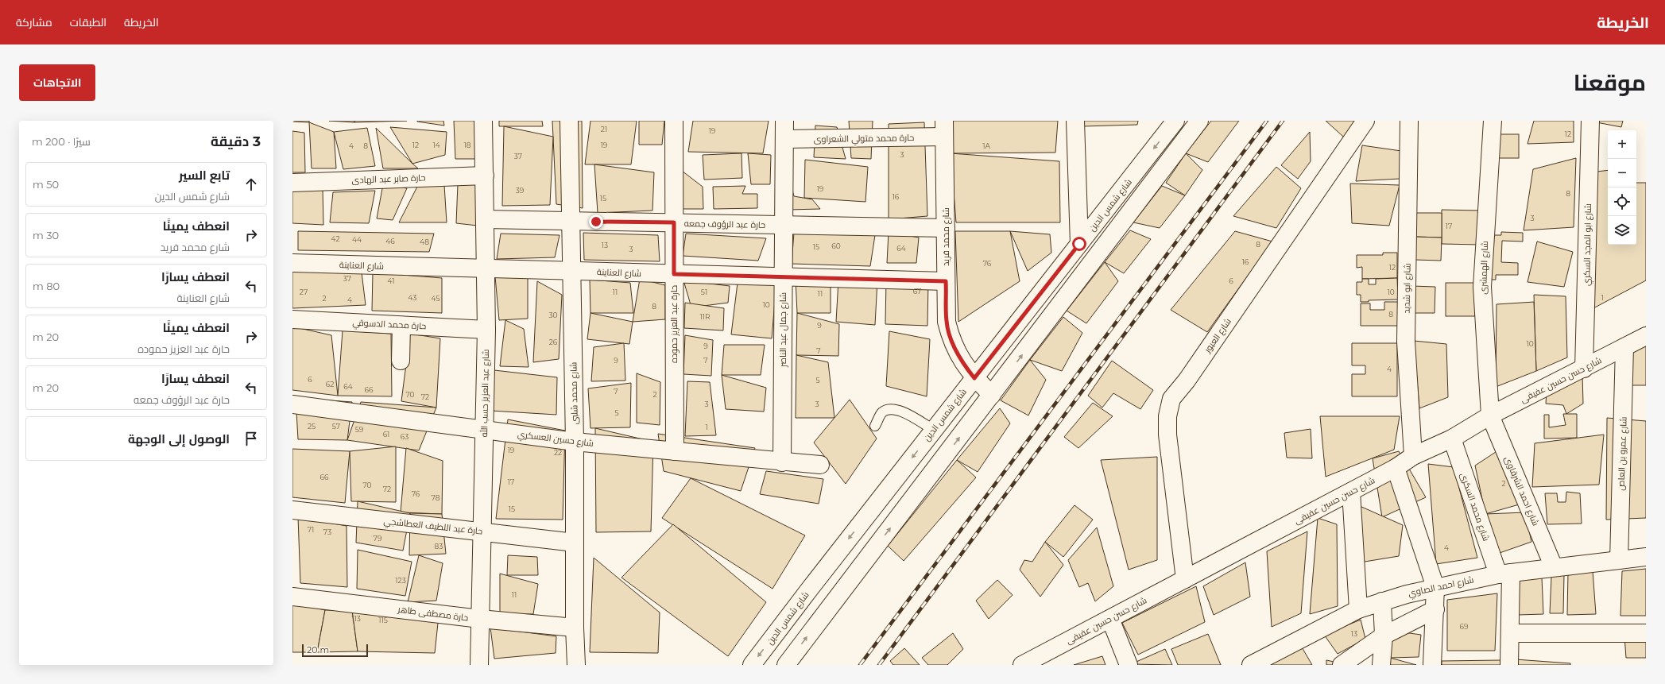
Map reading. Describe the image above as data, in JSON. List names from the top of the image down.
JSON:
{
  "streets": {
    "street": [
      "حارة محمد متولي الشعراوى",
      "حارة صابر عبد الهادى",
      "شارع شمس الدين",
      "حارة عبد الرؤوف جمعه",
      "شارع محمد فريد",
      "شارع ابو المجد السكري",
      "شارع العناينة",
      "شارع الهمشرى",
      "شارع ابو شديد",
      "حارة محمد الدسوقي",
      "حارة عبد العزيز حموده",
      "شارع جمال عبد الناصر",
      "شارع العبور",
      "شارع حسن حسين عفيفى",
      "شارع عبد العزيز حسب الله",
      "شارع محمد شلبى",
      "شارع حسين العسكري",
      "شارع عمرو بن العاص",
      "شارع احمد الشرقاوى",
      "شارع محمد السكرى",
      "حارة عبد اللطيف العطاشجي",
      "شارع احمد الصاوي",
      "حارة مصطفى طاهر"
    ]
  },
  "crossings": [
    ["حارة محمد متولي الشعراوى", "شارع محمد فريد"],
    ["حارة محمد متولي الشعراوى", "شارع جمال عبد الناصر"],
    ["حارة صابر عبد الهادى", "شارع عبد العزيز حسب الله"],
    ["شارع شمس الدين", "شارع محمد فريد"],
    ["حارة عبد الرؤوف جمعه", "شارع محمد فريد"],
    ["حارة عبد الرؤوف جمعه", "حارة عبد العزيز حموده"],
    ["حارة عبد الرؤوف جمعه", "شارع جمال عبد الناصر"],
    ["حارة عبد الرؤوف جمعه", "شارع عبد العزيز حسب الله"],
    ["حارة عبد الرؤوف جمعه", "شارع محمد شلبى"],
    ["شارع محمد فريد", "شارع العناينة"],
    ["شارع ابو المجد السكري", "شارع حسن حسين عفيفى"],
    ["شارع العناينة", "حارة عبد العزيز حموده"],
    ["شارع العناينة", "شارع جمال عبد الناصر"],
    ["شارع العناينة", "شارع عبد العزيز حسب الله"],
    ["شارع العناينة", "شارع محمد شلبى"],
    ["شارع الهمشرى", "شارع حسن حسين عفيفى"],
    ["شارع الهمشرى", "شارع احمد الشرقاوى"],
    ["شارع ابو شديد", "شارع حسن حسين عفيفى"],
    ["حارة محمد الدسوقي", "شارع عبد العزيز حسب الله"],
    ["حارة عبد العزيز حموده", "شارع حسين العسكري"],
    ["شارع جمال عبد الناصر", "شارع حسين العسكري"],
    ["شارع العبور", "شارع حسن حسين عفيفى"],
    ["شارع حسن حسين عفيفى", "شارع عمرو بن العاص"],
    ["شارع حسن حسين عفيفى", "شارع احمد الشرقاوى"],
    ["شارع حسن حسين عفيفى", "شارع محمد السكرى"],
    ["شارع عبد العزيز حسب الله", "شارع حسين العسكري"],
    ["شارع عبد العزيز حسب الله", "حارة عبد اللطيف العطاشجي"],
    ["شارع عبد العزيز حسب الله", "حارة مصطفى طاهر"],
    ["شارع محمد شلبى", "شارع حسين العسكري"],
    ["شارع محمد شلبى", "حارة عبد اللطيف العطاشجي"],
    ["شارع محمد شلبى", "حارة مصطفى طاهر"],
    ["شارع عمرو بن العاص", "شارع احمد الصاوي"],
    ["شارع احمد الشرقاوى", "شارع احمد الصاوي"],
    ["شارع محمد السكرى", "شارع احمد الصاوي"]
  ],
  "house_numbers": [
    "21",
    "19",
    "12",
    "12",
    "14",
    "18",
    "19",
    "4",
    "8",
    "1A",
    "3",
    "37",
    "19",
    "39",
    "8",
    "16",
    "15",
    "3",
    "17",
    "42",
    "44",
    "46",
    "48",
    "8",
    "13",
    "60",
    "15",
    "64",
    "3",
    "16",
    "76",
    "12",
    "37",
    "41",
    "6",
    "67",
    "27",
    "11",
    "51",
    "10",
    "11",
    "43",
    "1",
    "2",
    "45",
    "4",
    "10",
    "8",
    "8",
    "30",
    "11R",
    "9",
    "26",
    "10",
    "9",
    "7",
    "9",
    "7",
    "4",
    "6",
    "5",
    "62",
    "64",
    "66",
    "7",
    "70",
    "2",
    "72",
    "3",
    "3",
    "5",
    "25",
    "57",
    "1",
    "59",
    "61",
    "63",
    "19",
    "22",
    "66",
    "17",
    "2",
    "70",
    "72",
    "76",
    "78",
    "15",
    "71",
    "73",
    "79",
    "83",
    "4",
    "123",
    "11",
    "113",
    "115",
    "69",
    "13"
  ],
  "scale_bar": "20 m",
  "page": {
    "header": "الخريطة",
    "nav": ["الخريطة", "الطبقات", "مشاركة"],
    "title": "موقعنا",
    "buttons": "الاتجاهات",
    "heading": ["3 دقيقة", "سيرًا · 200 m"],
    "map_buttons": ["+", "−"],
    "list": [
      ["تابع السير", "شارع شمس الدين", "50 m"],
      ["انعطف يمينًا", "شارع محمد فريد", "30 m"],
      ["انعطف يسارًا", "شارع العناينة", "80 m"],
      ["انعطف يمينًا", "حارة عبد العزيز حموده", "20 m"],
      ["انعطف يسارًا", "حارة عبد الرؤوف جمعه", "20 m"],
      "الوصول إلى الوجهة"
    ],
    "scale": "20 m"
  }
}
